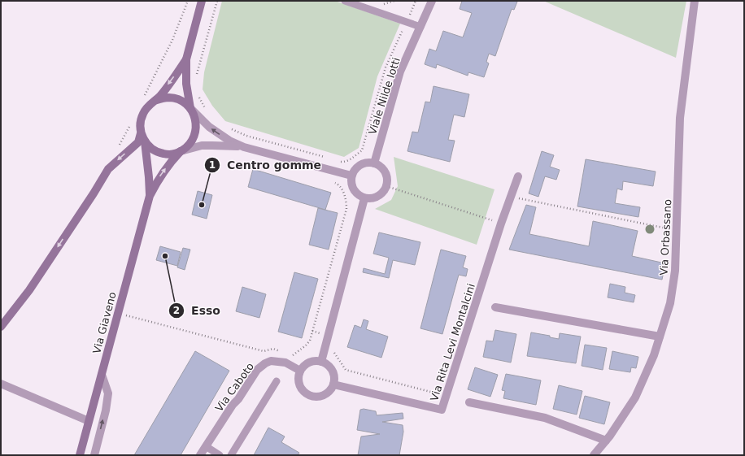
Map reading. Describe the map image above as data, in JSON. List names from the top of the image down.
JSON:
{
  "streets": {
    "main road": ["Via Giaveno"],
    "street": [
      "Viale Nilde Iotti",
      "Via Orbassano",
      "Via Rita Levi Montalcini",
      "Via Caboto"
    ]
  },
  "crossings": [
    ["Via Rita Levi Montalcini", "Via Caboto"]
  ],
  "places": ["Centro gomme", "Esso"]
}
